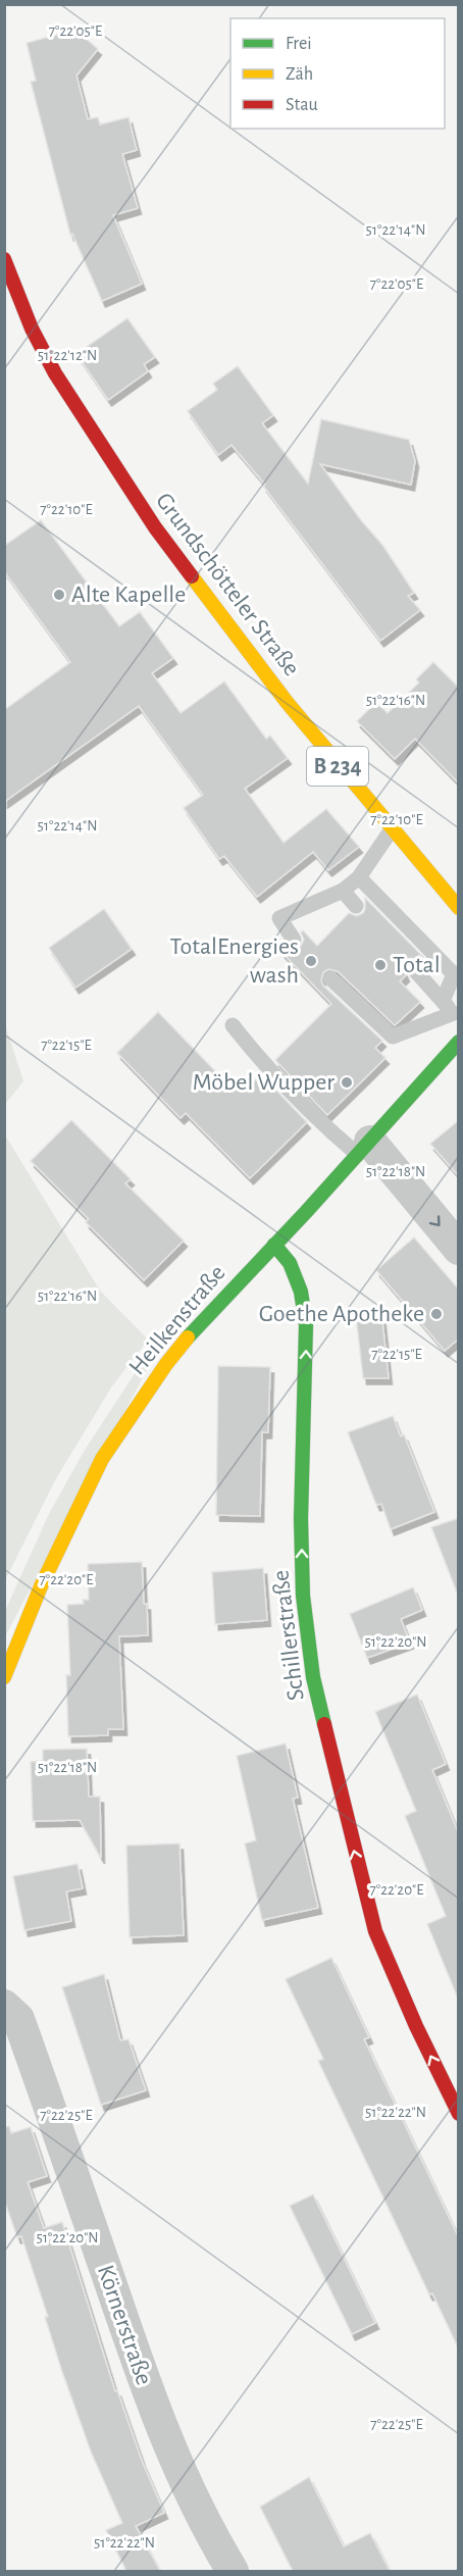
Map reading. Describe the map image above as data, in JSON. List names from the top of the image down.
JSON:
{
  "streets": {
    "street": [
      "Grundschötteler Straße",
      "B 234",
      "Heilkenstraße",
      "Schillerstraße",
      "Körnerstraße"
    ]
  },
  "crossings": [
    ["Heilkenstraße", "Schillerstraße"]
  ],
  "one_way": ["Schillerstraße"],
  "places": [
    "Alte Kapelle",
    "TotalEnergies wash",
    "Total",
    "Möbel Wupper",
    "Goethe Apotheke"
  ],
  "legend": ["Frei", "Zäh", "Stau"],
  "coordinates": [
    "7°22'05\"E",
    "51°22'14\"N",
    "51°22'12\"N",
    "7°22'10\"E",
    "51°22'16\"N",
    "7°22'15\"E",
    "51°22'18\"N",
    "7°22'20\"E",
    "51°22'20\"N",
    "51°22'22\"N",
    "7°22'25\"E"
  ]
}
